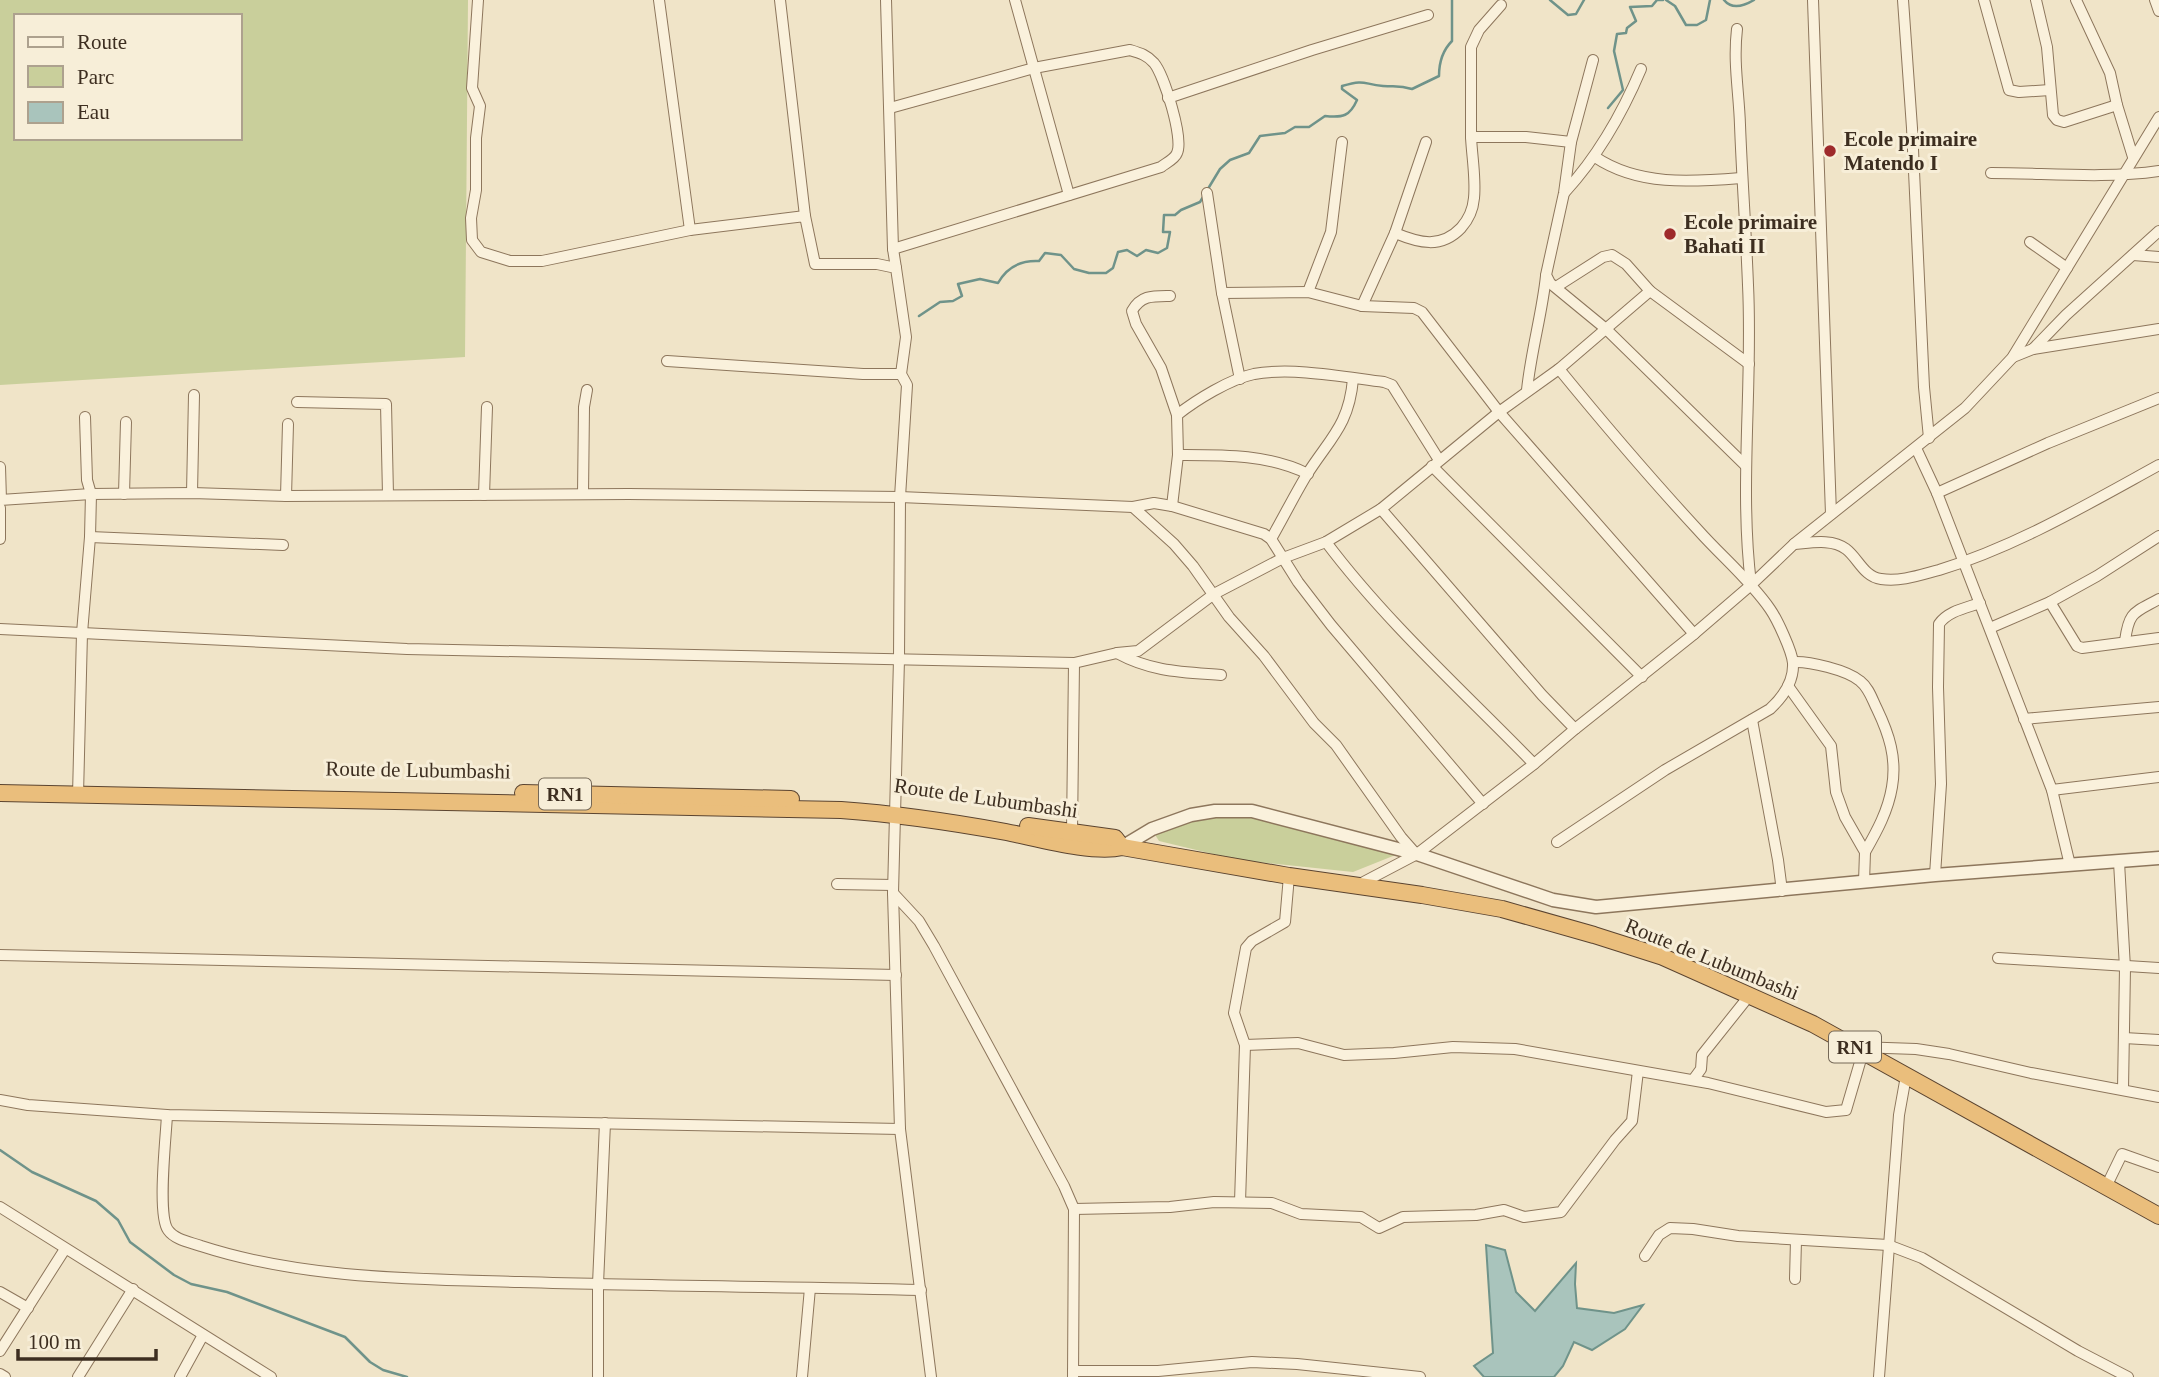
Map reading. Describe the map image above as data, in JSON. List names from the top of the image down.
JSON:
{
  "streets": {
    "highway": ["Route de Lubumbashi", "RN1"]
  },
  "places": ["Ecole primaire Matendo I", "Ecole primaire Bahati II"],
  "legend": ["Route", "Parc", "Eau"],
  "scale_bar": "100 m"
}
